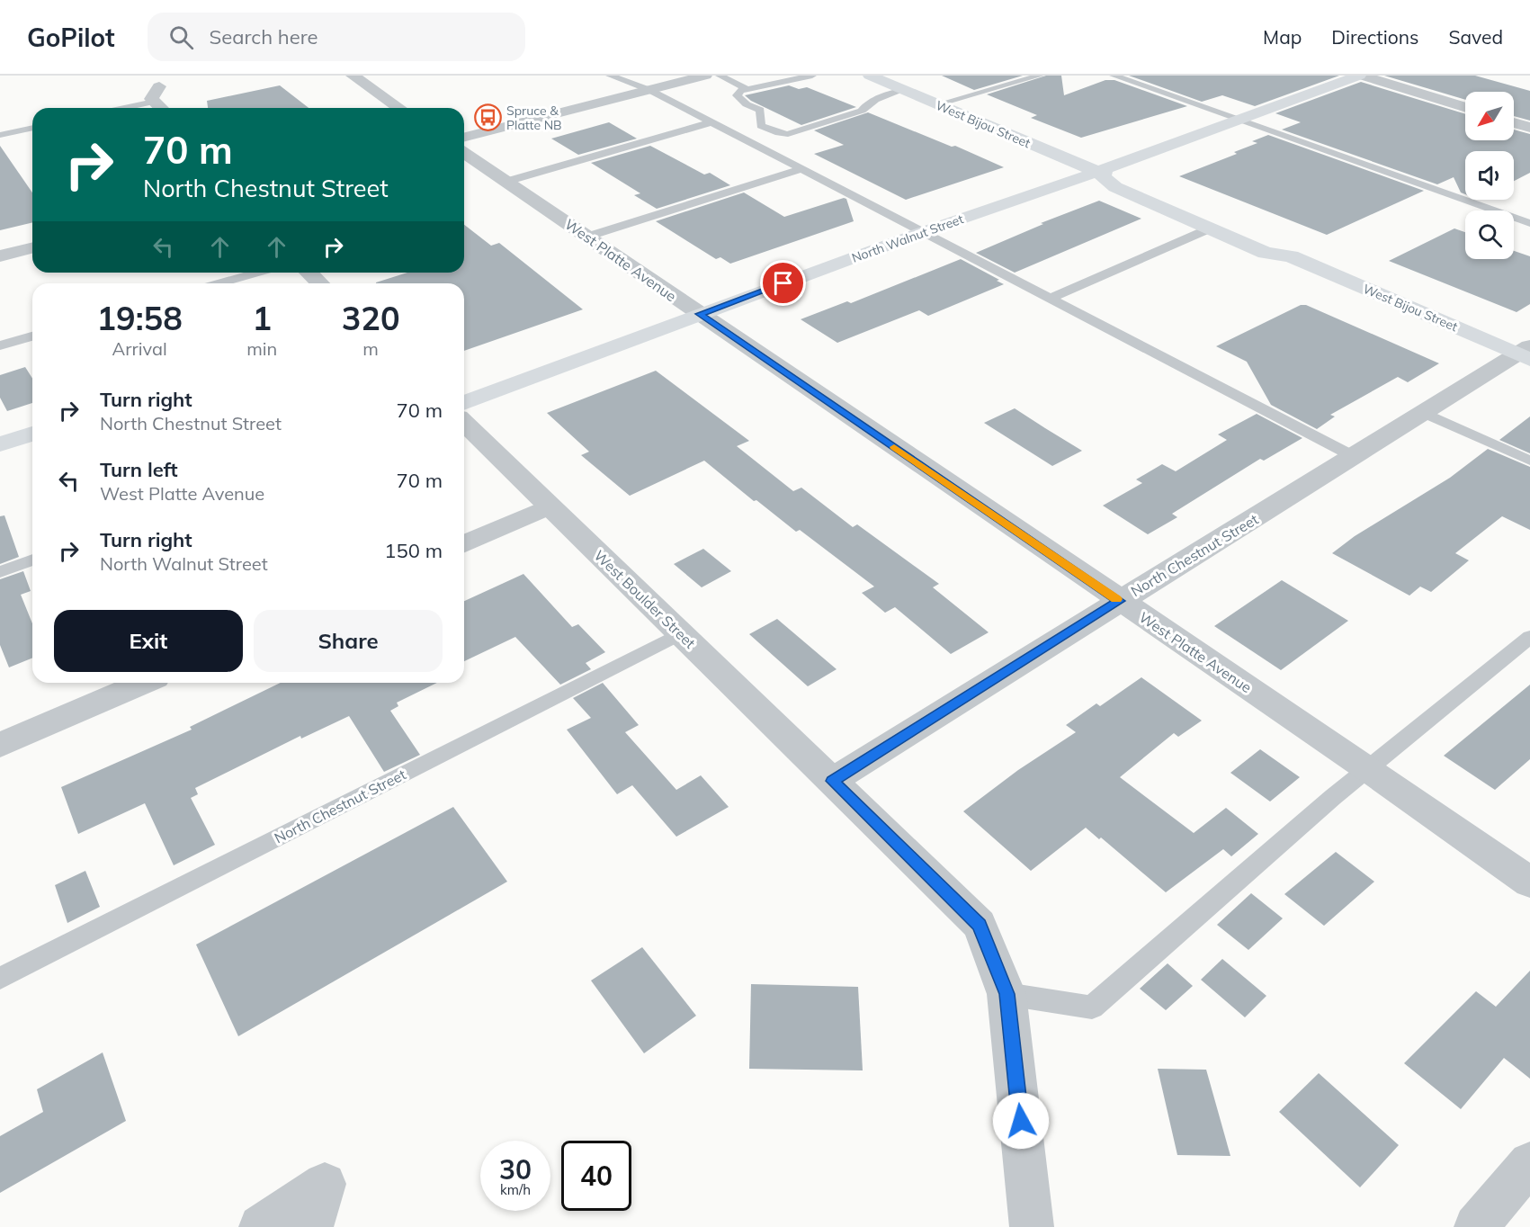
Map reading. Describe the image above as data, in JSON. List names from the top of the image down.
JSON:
{
  "streets": {
    "main road": ["West Bijou Street", "North Walnut Street"],
    "street": ["West Platte Avenue", "North Chestnut Street", "West Boulder Street"]
  },
  "crossings": [
    ["West Bijou Street", "North Walnut Street"],
    ["West Bijou Street", "North Chestnut Street"],
    ["North Walnut Street", "West Platte Avenue"],
    ["West Platte Avenue", "North Chestnut Street"],
    ["North Chestnut Street", "West Boulder Street"]
  ],
  "places": {
    "bus stop": ["Spruce & Platte NB"]
  },
  "north": "bottom left",
  "page": {
    "header": "GoPilot",
    "search": "Search here",
    "nav": ["Map", "Directions", "Saved"],
    "turn": ["70 m", "North Chestnut Street"],
    "eta": [
      "19:58",
      "Arrival",
      "1",
      "min",
      "320",
      "m"
    ],
    "list": [
      {
        "name": "Turn right",
        "note": "North Chestnut Street",
        "value": "70 m"
      },
      {
        "name": "Turn left",
        "note": "West Platte Avenue",
        "value": "70 m"
      },
      {
        "name": "Turn right",
        "note": "North Walnut Street",
        "value": "150 m"
      }
    ],
    "buttons": ["Exit", "Share"],
    "speed": "30 km/h",
    "limit": "40"
  }
}
